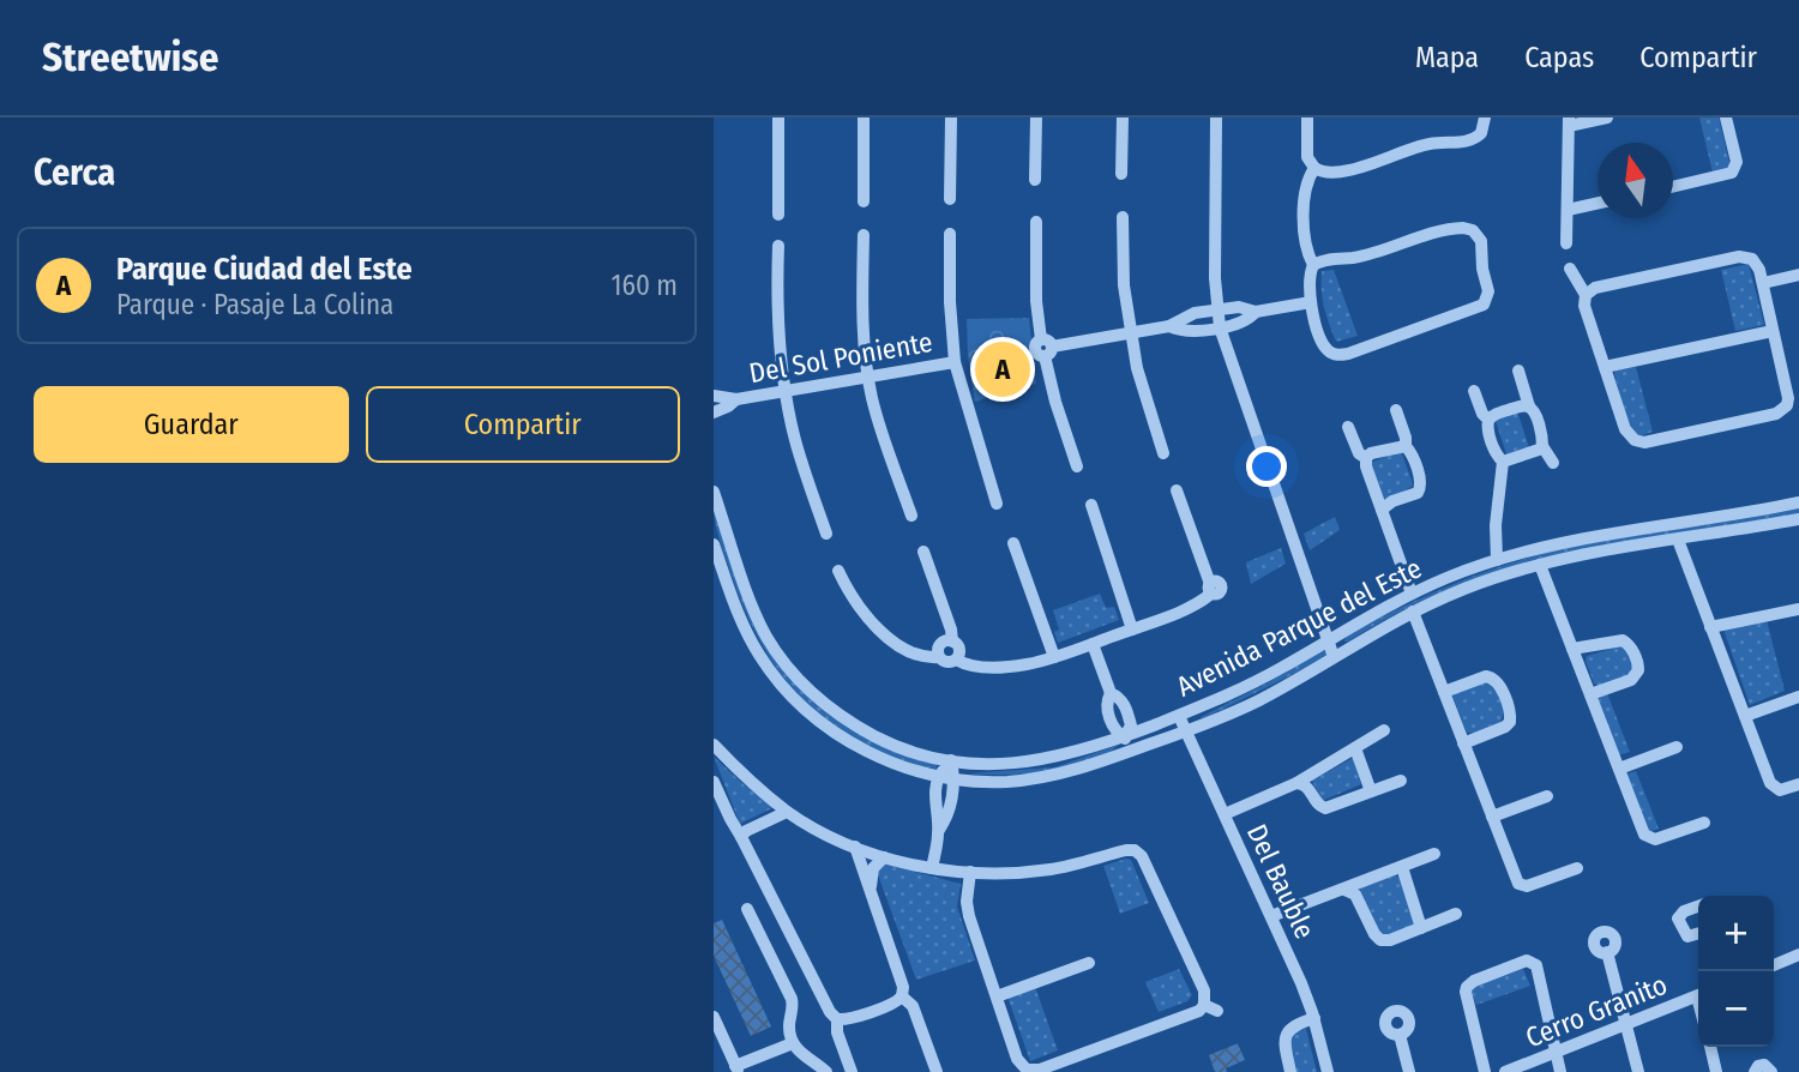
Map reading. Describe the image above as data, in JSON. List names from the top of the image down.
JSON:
{
  "streets": {
    "street": [
      "Del Sol Poniente",
      "Avenida Parque del Este",
      "Del Bauble",
      "Cerro Granito"
    ]
  },
  "crossings": [
    ["Avenida Parque del Este", "Del Bauble"]
  ],
  "north": "top",
  "page": {
    "header": "Streetwise",
    "nav": ["Mapa", "Capas", "Compartir"],
    "heading": "Cerca",
    "list": [
      {
        "mark": "A",
        "name": "Parque Ciudad del Este",
        "note": "Parque · Pasaje La Colina",
        "value": "160 m"
      }
    ],
    "pins": "A",
    "buttons": ["Guardar", "Compartir"],
    "map_buttons": ["+", "−"]
  }
}
